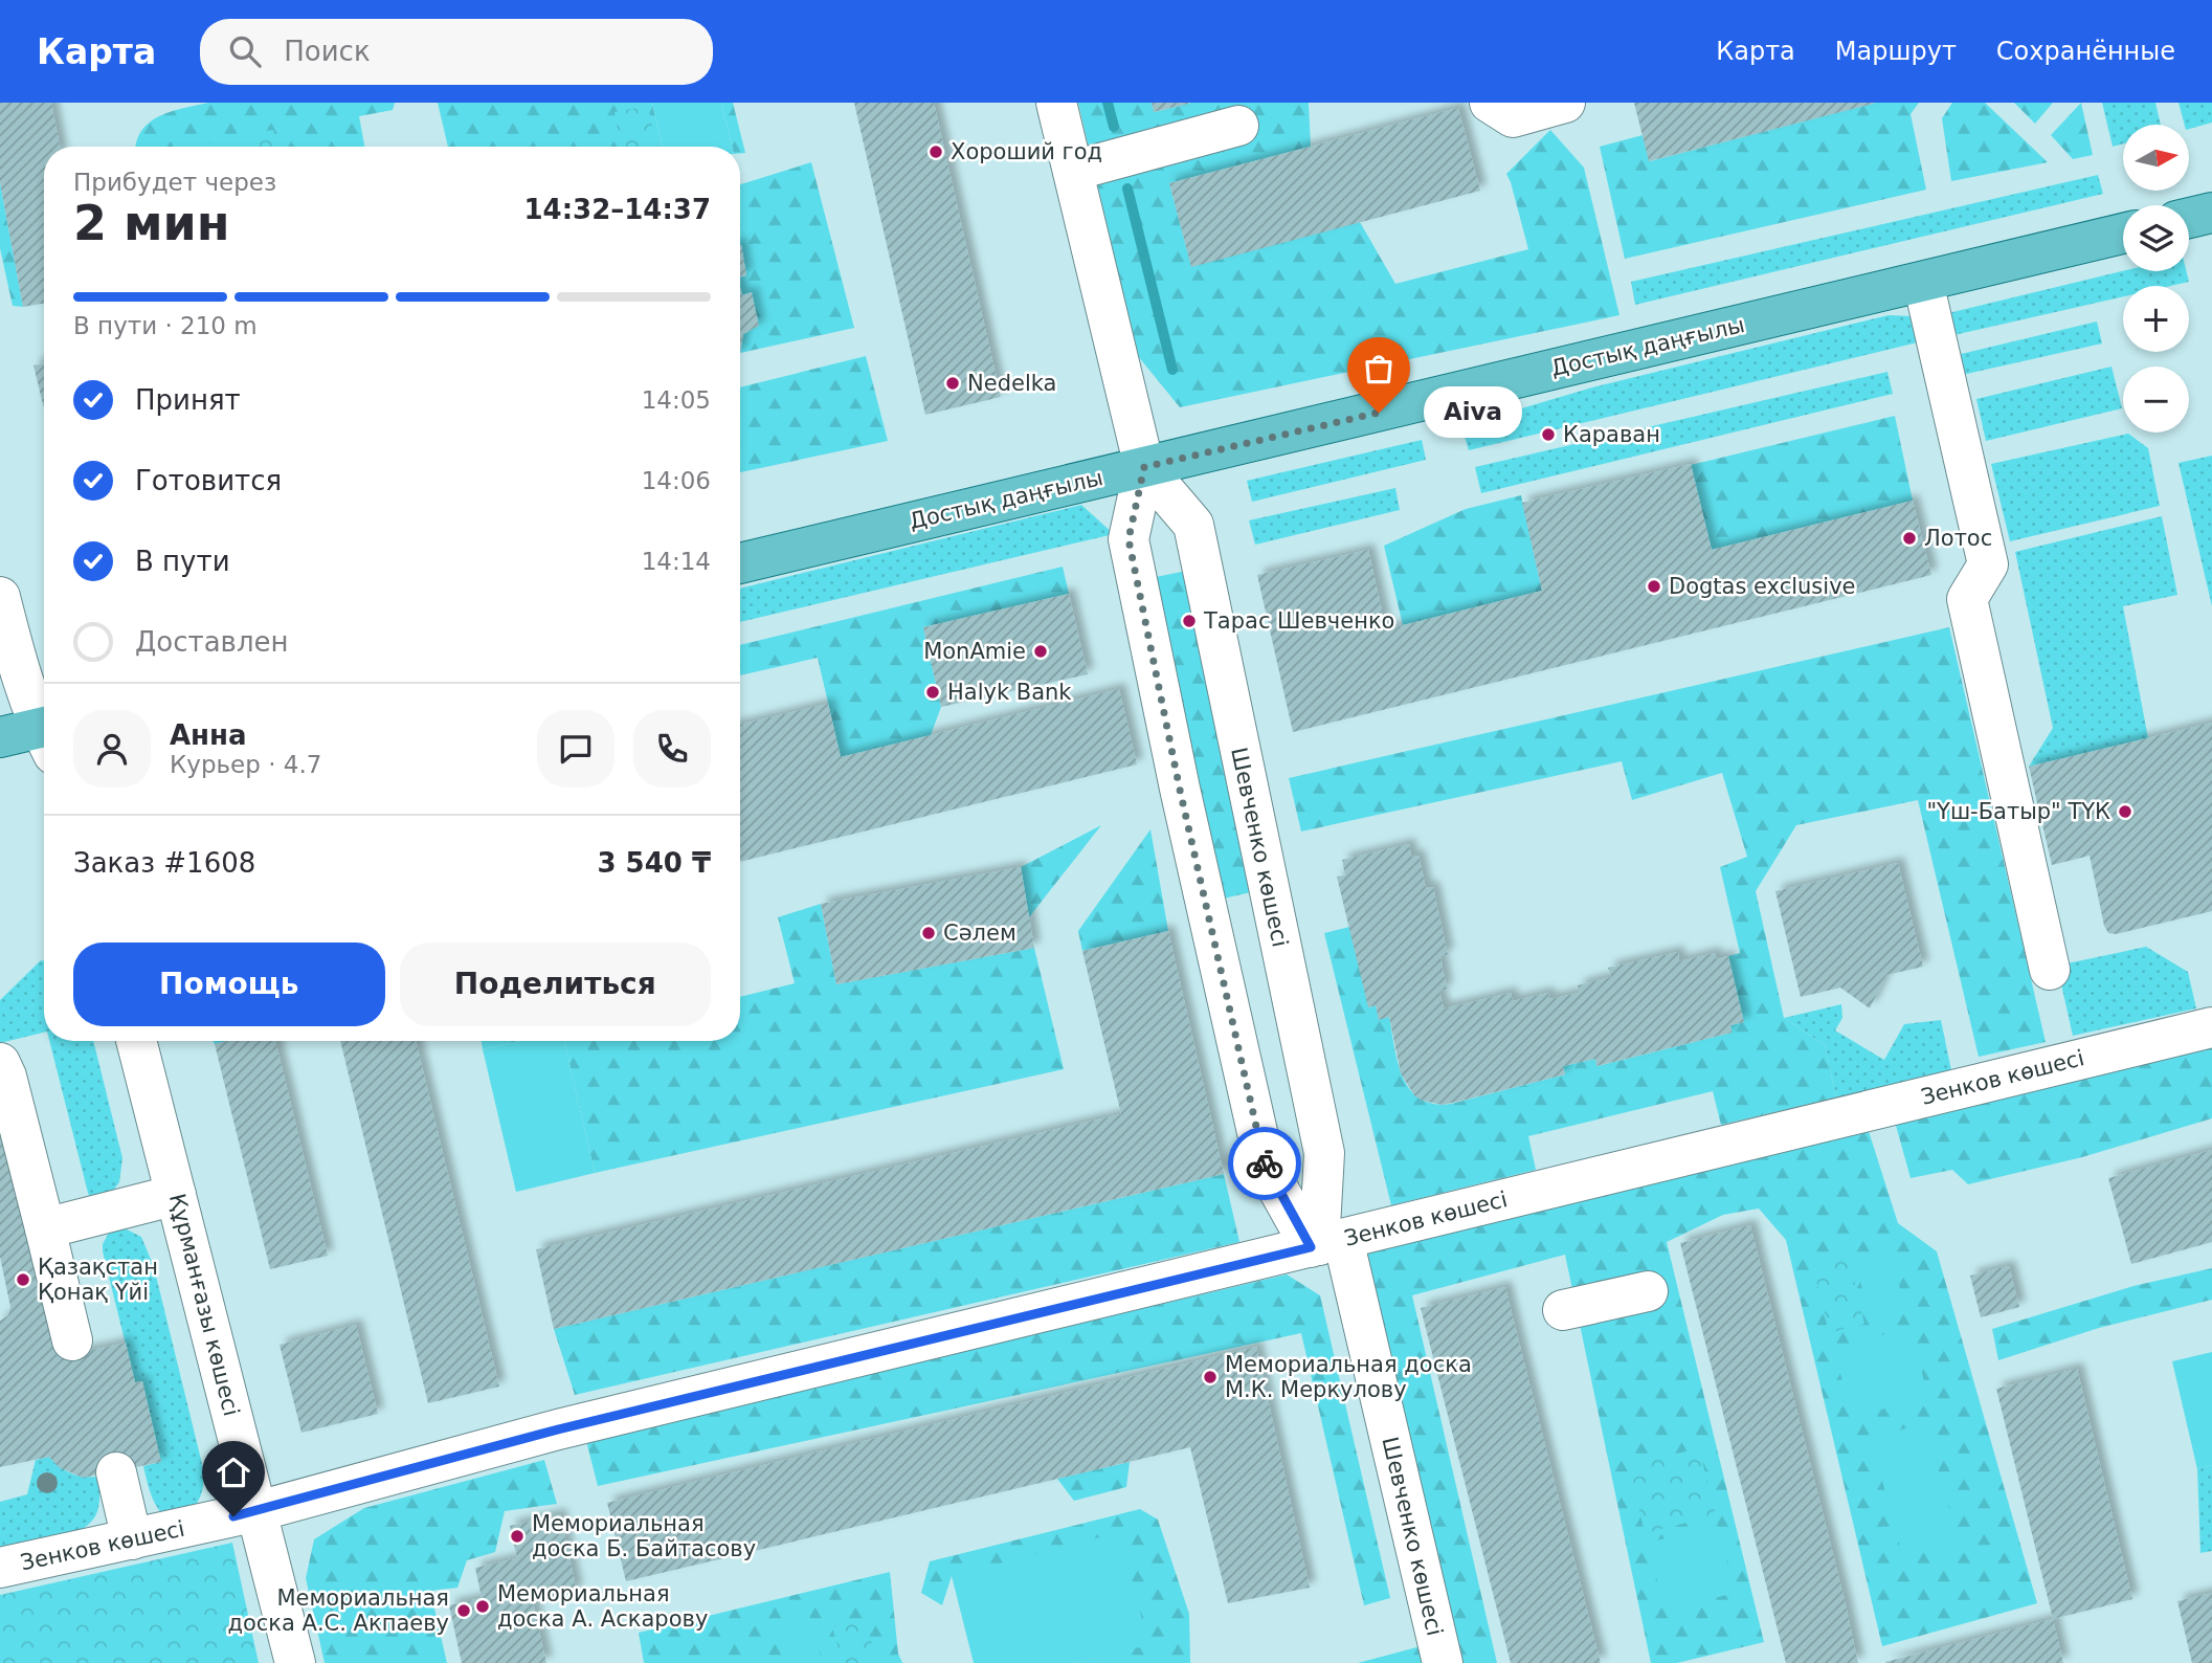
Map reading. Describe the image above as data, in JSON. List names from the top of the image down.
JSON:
{
  "streets": {
    "main road": ["Достық даңғылы"],
    "street": ["Шевченко көшесі", "Зенков көшесі", "Құрманғазы көшесі"]
  },
  "crossings": [
    ["Достық даңғылы", "Шевченко көшесі"],
    ["Шевченко көшесі", "Зенков көшесі"],
    ["Зенков көшесі", "Құрманғазы көшесі"]
  ],
  "places": [
    "Хороший год",
    "Nedelka",
    "Aiva",
    "Караван",
    "Лотос",
    "Dogtas exclusive",
    "Тарас Шевченко",
    "MonAmie",
    "Halyk Bank",
    "\"Үш-Батыр\" ТҮК",
    "Сәлем",
    "Қазақстан Қонақ Үйі",
    "Мемориальная доска М.К. Меркулову",
    "Мемориальная доска Б. Байтасову",
    "Мемориальная доска А. Аскарову",
    "Мемориальная доска А.С. Акпаеву"
  ],
  "north": "right",
  "page": {
    "header": "Карта",
    "search": "Поиск",
    "nav": ["Карта", "Маршрут", "Сохранённые"],
    "map_buttons": ["+", "−"],
    "heading": ["2 мин", "Прибудет через", "14:32–14:37"],
    "panel": [
      "Анна",
      "Курьер · 4.7",
      "Заказ #1608",
      "3 540 ₸"
    ],
    "bar": "В пути · 210 m",
    "list": [
      ["Принят", "14:05"],
      ["Готовится", "14:06"],
      ["В пути", "14:14"],
      "Доставлен"
    ],
    "bubble": "Aiva",
    "buttons": ["Помощь", "Поделиться"]
  }
}
